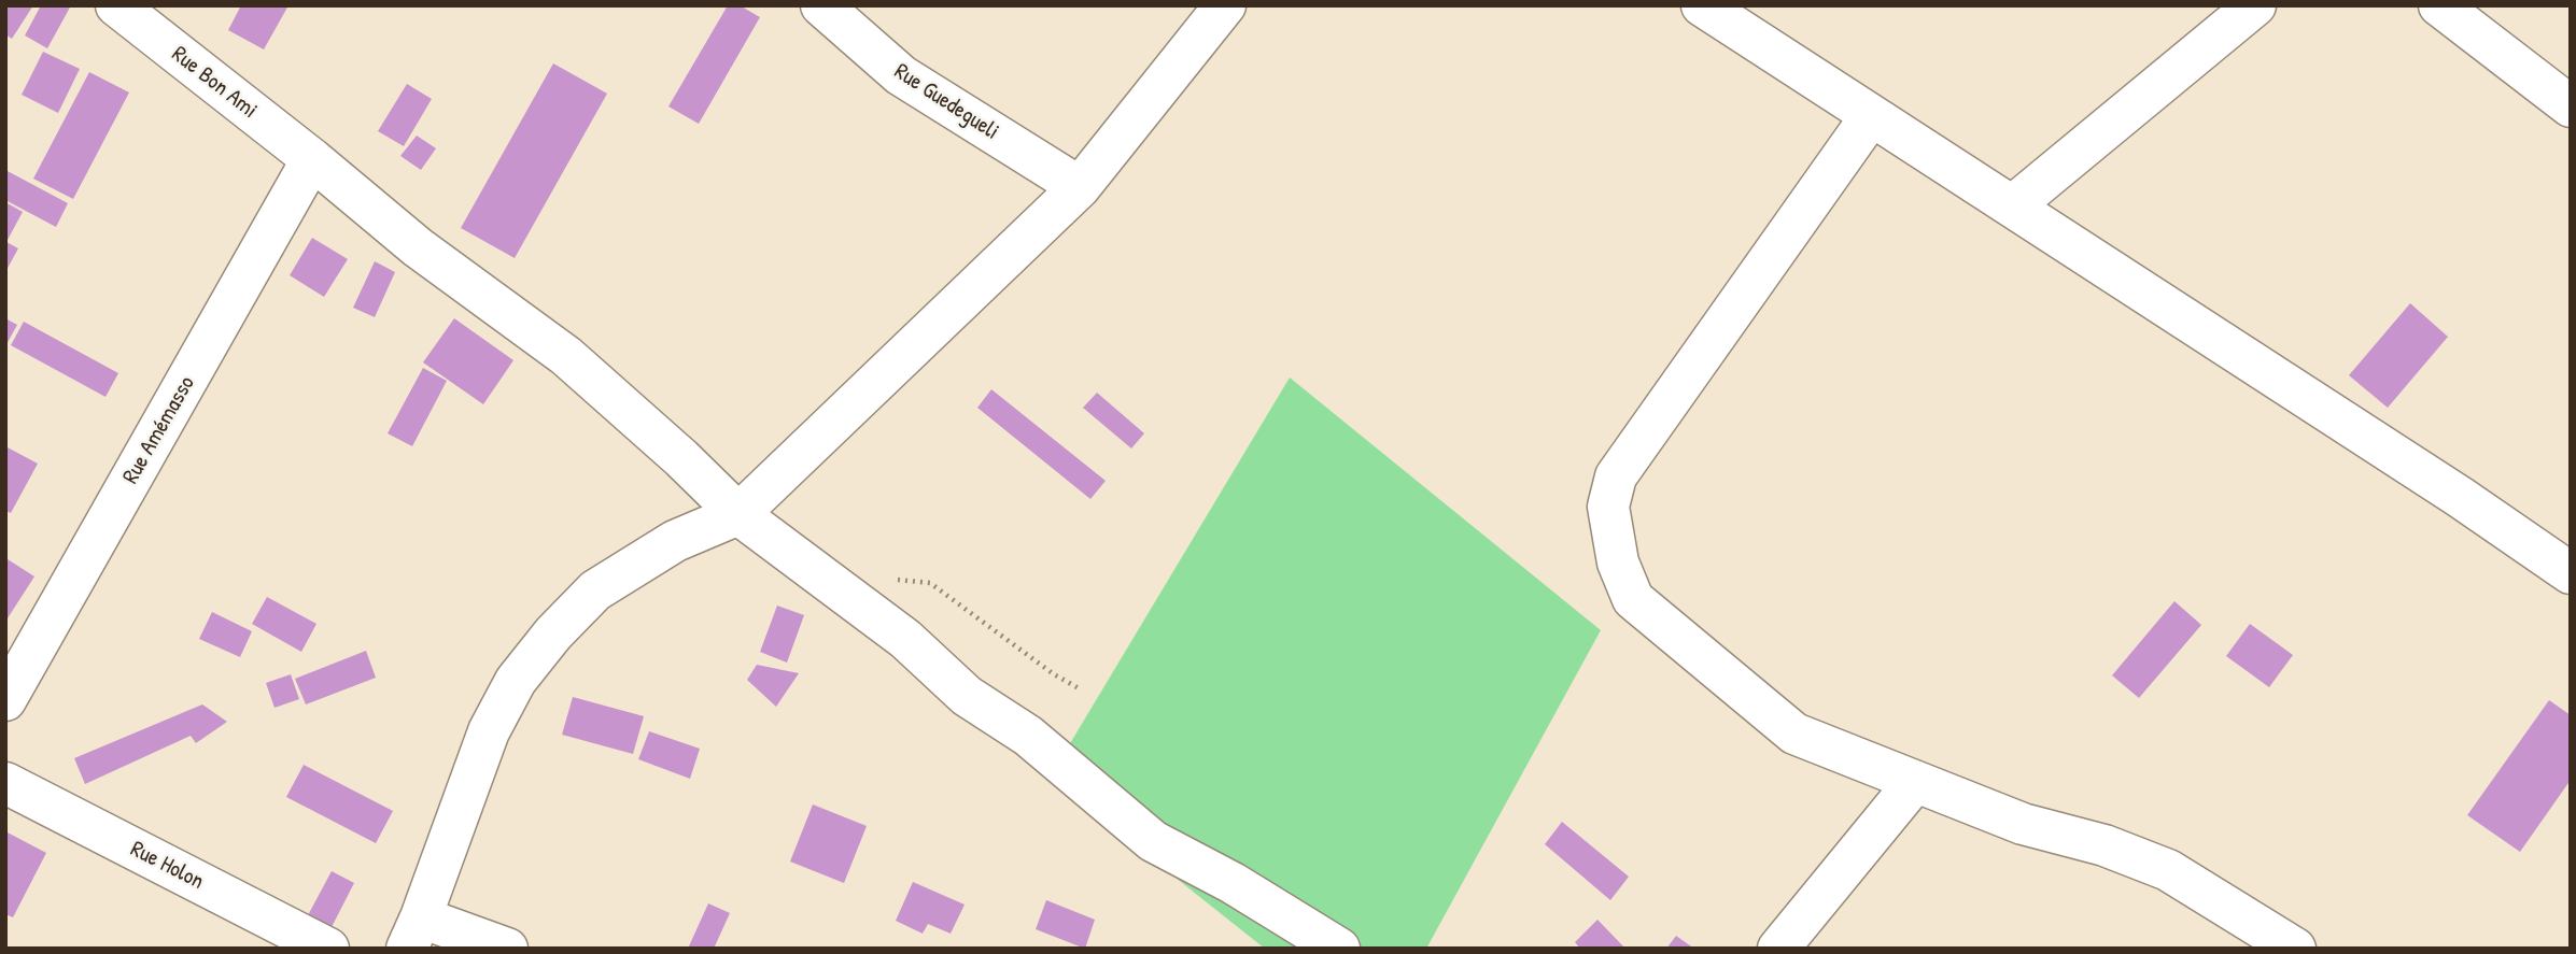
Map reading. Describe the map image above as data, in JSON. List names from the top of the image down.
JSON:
{
  "streets": {
    "street": [
      "Rue Bon Ami",
      "Rue Guedegueli",
      "Rue Amémasso",
      "Rue Holon"
    ]
  },
  "crossings": [
    ["Rue Bon Ami", "Rue Amémasso"]
  ]
}
